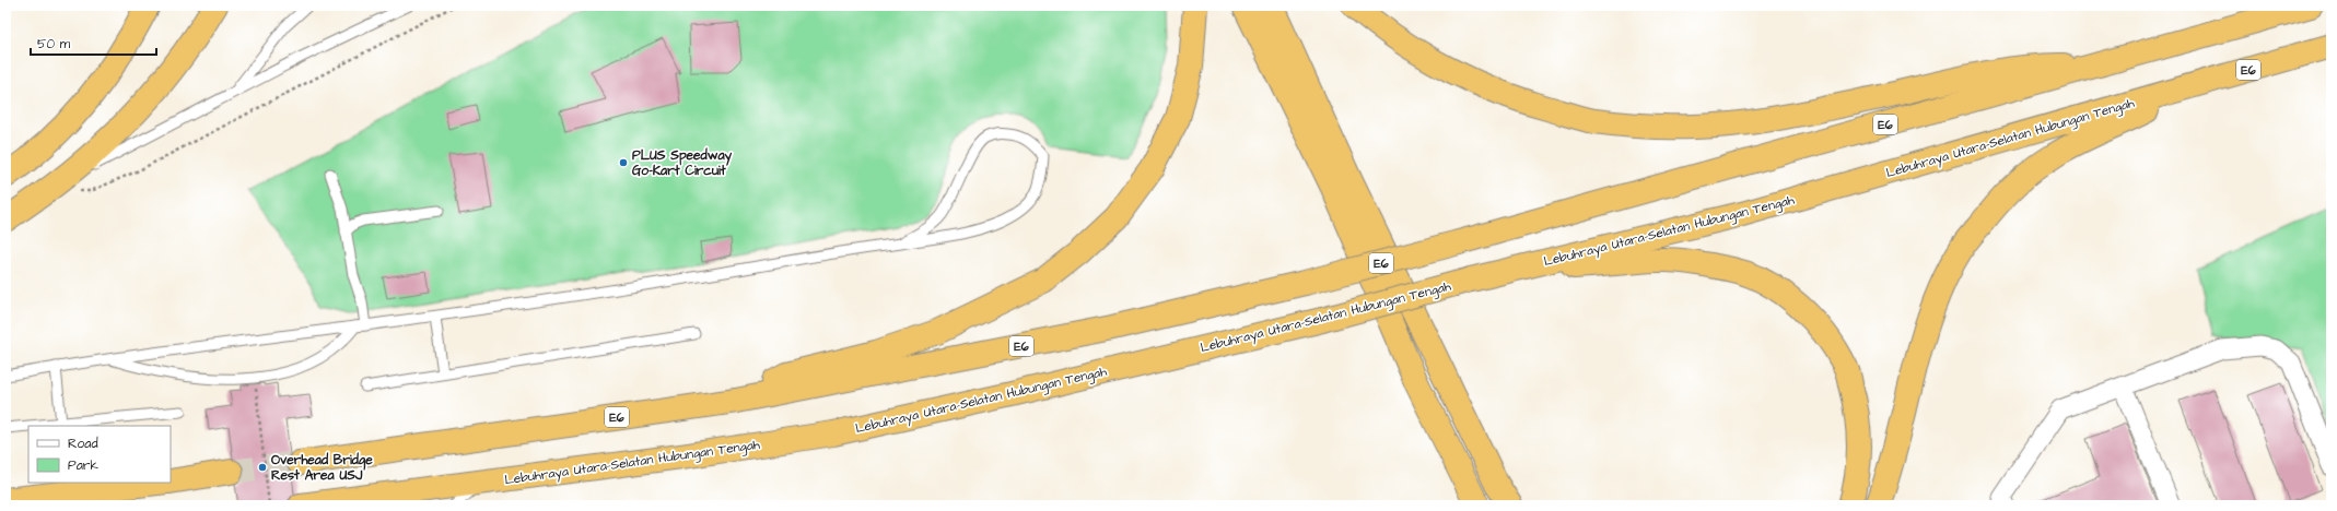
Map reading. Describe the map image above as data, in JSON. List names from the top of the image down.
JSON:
{
  "streets": {
    "highway": ["E6", "Lebuhraya Utara–Selatan Hubungan Tengah"]
  },
  "places": ["PLUS Speedway Go-Kart Circuit", "Overhead Bridge Rest Area USJ"],
  "legend": ["Road", "Park"],
  "scale_bar": "50 m"
}
